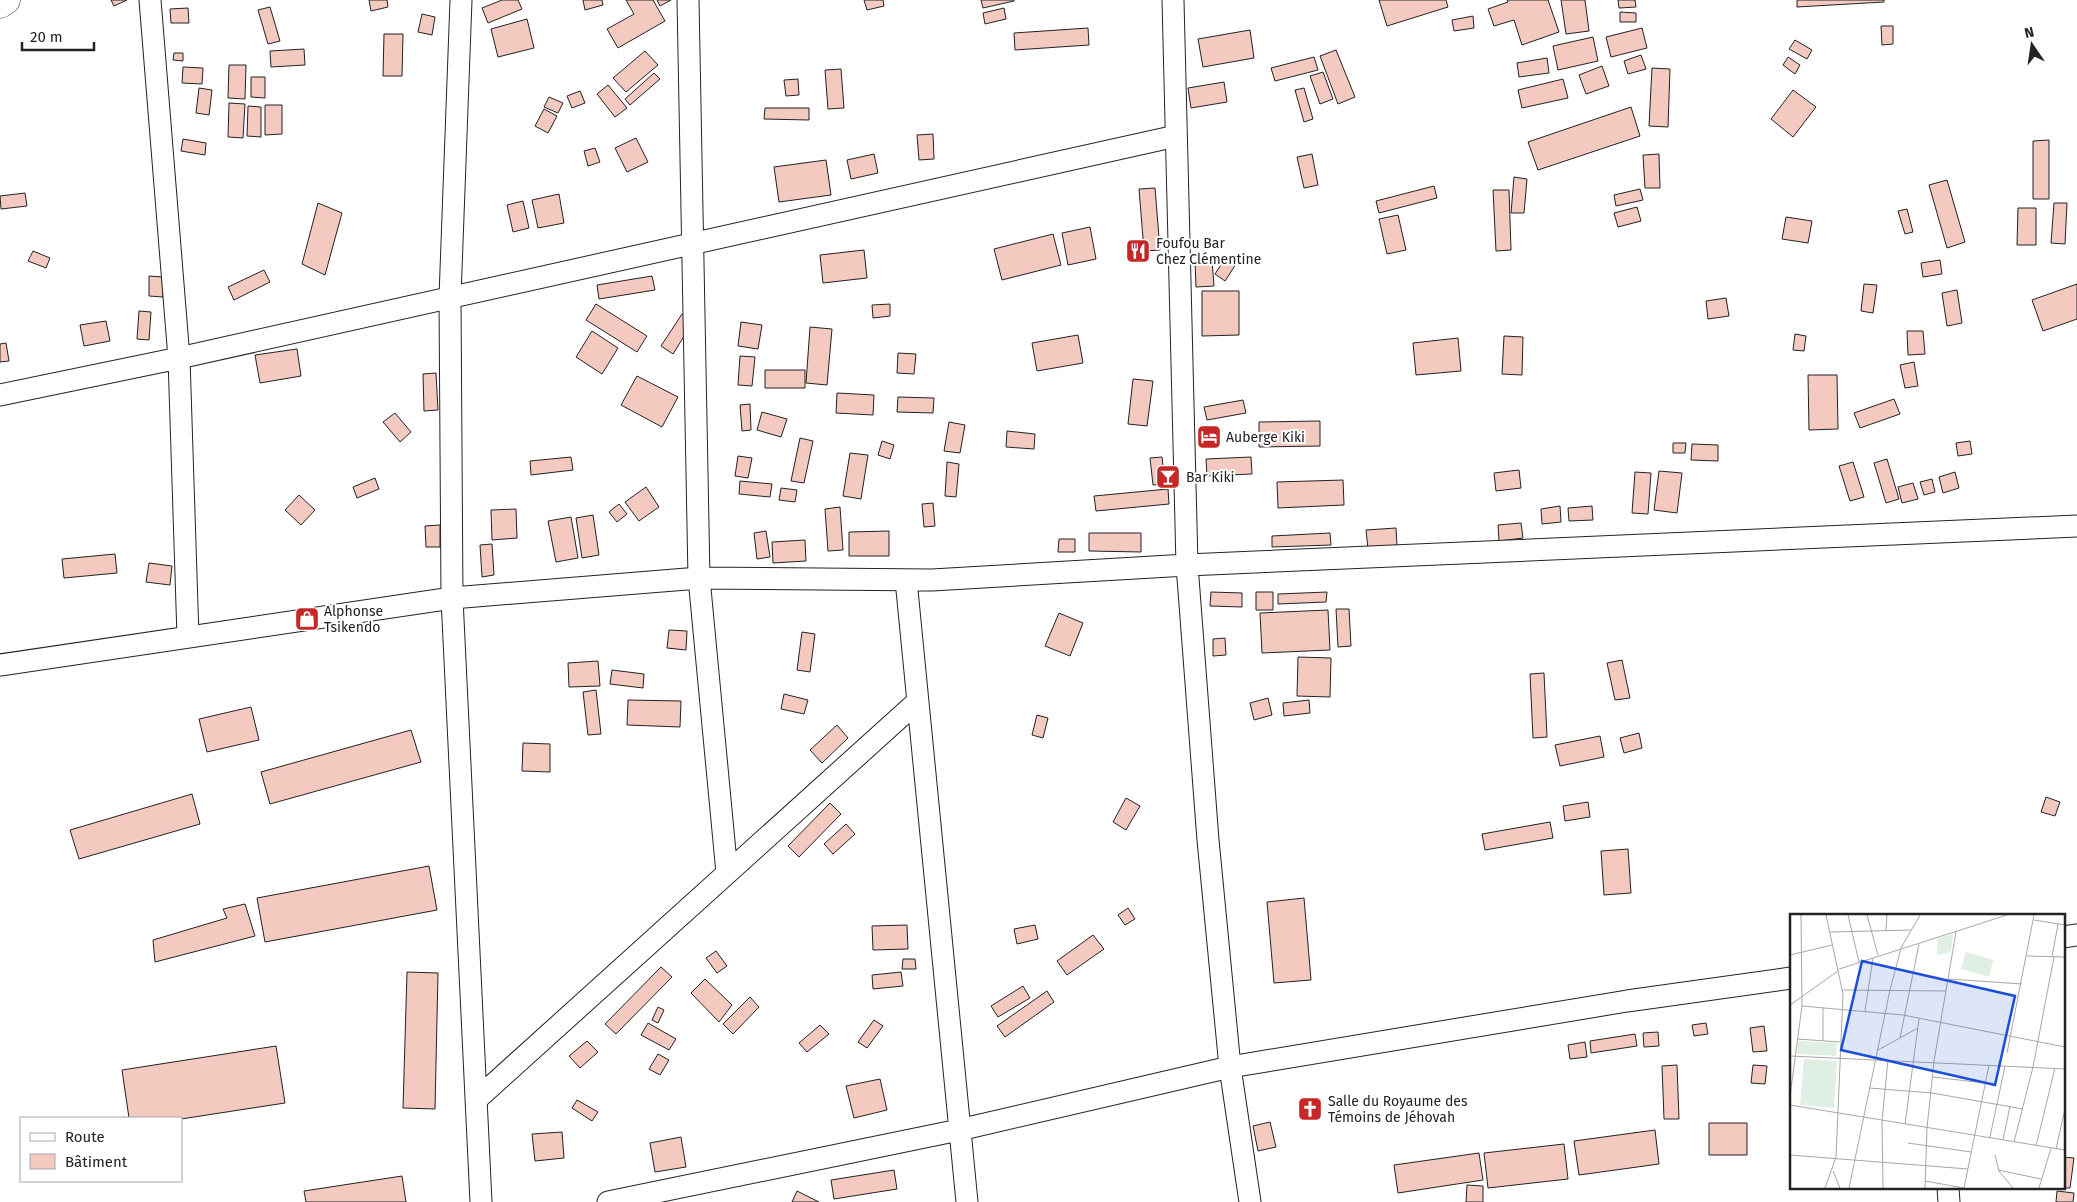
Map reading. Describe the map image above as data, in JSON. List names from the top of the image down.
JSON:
{
  "places": {
    "restaurant": ["Foufou Bar Chez Clémentine"],
    "hotel": ["Auberge Kiki"],
    "bar": ["Bar Kiki"],
    "shop": ["Alphonse Tsikendo"],
    "church": ["Salle du Royaume des Témoins de Jéhovah"]
  },
  "legend": ["Route", "Bâtiment"],
  "scale_bar": "20 m",
  "north": "top"
}
